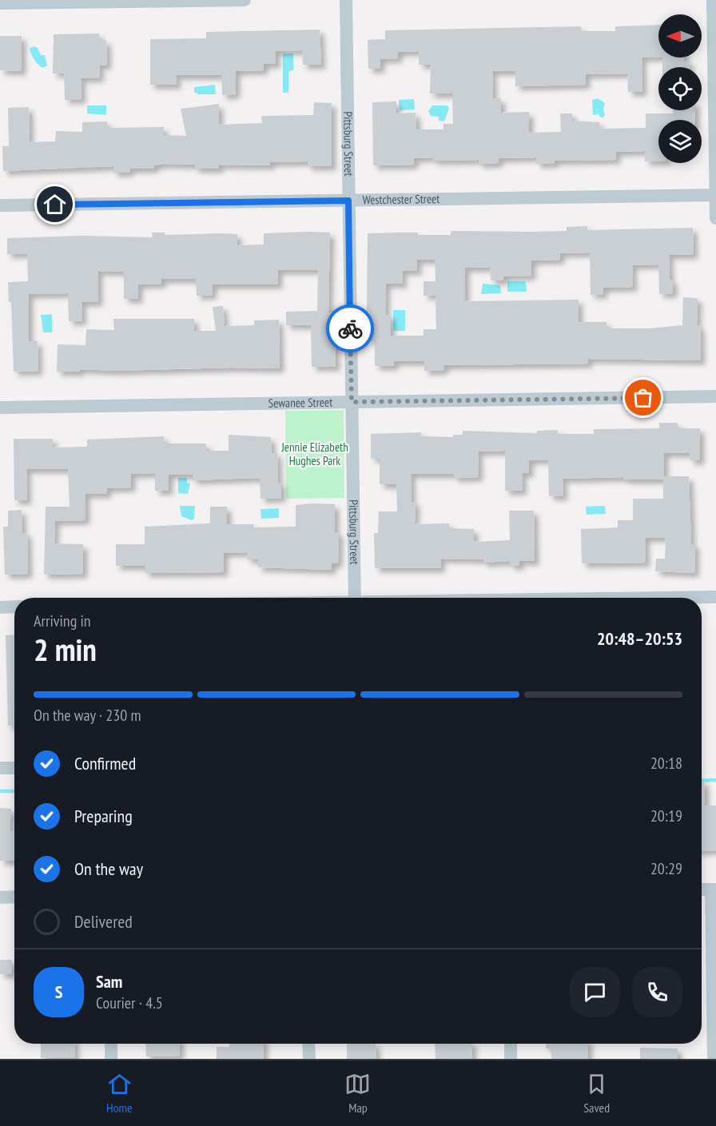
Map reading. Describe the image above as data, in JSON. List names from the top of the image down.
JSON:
{
  "streets": {
    "street": ["Pittsburg Street", "Westchester Street", "Sewanee Street"]
  },
  "crossings": [
    ["Pittsburg Street", "Westchester Street"],
    ["Pittsburg Street", "Sewanee Street"]
  ],
  "parks": ["Jennie Elizabeth Hughes Park"],
  "north": "left",
  "page": {
    "heading": ["2 min", "Arriving in", "20:48–20:53"],
    "panel": ["Sam", "Courier · 4.5"],
    "bar": "On the way · 230 m",
    "list": [
      ["Confirmed", "20:18"],
      ["Preparing", "20:19"],
      ["On the way", "20:29"],
      "Delivered"
    ],
    "round": "S",
    "tabs": ["Home", "Map", "Saved"]
  }
}
